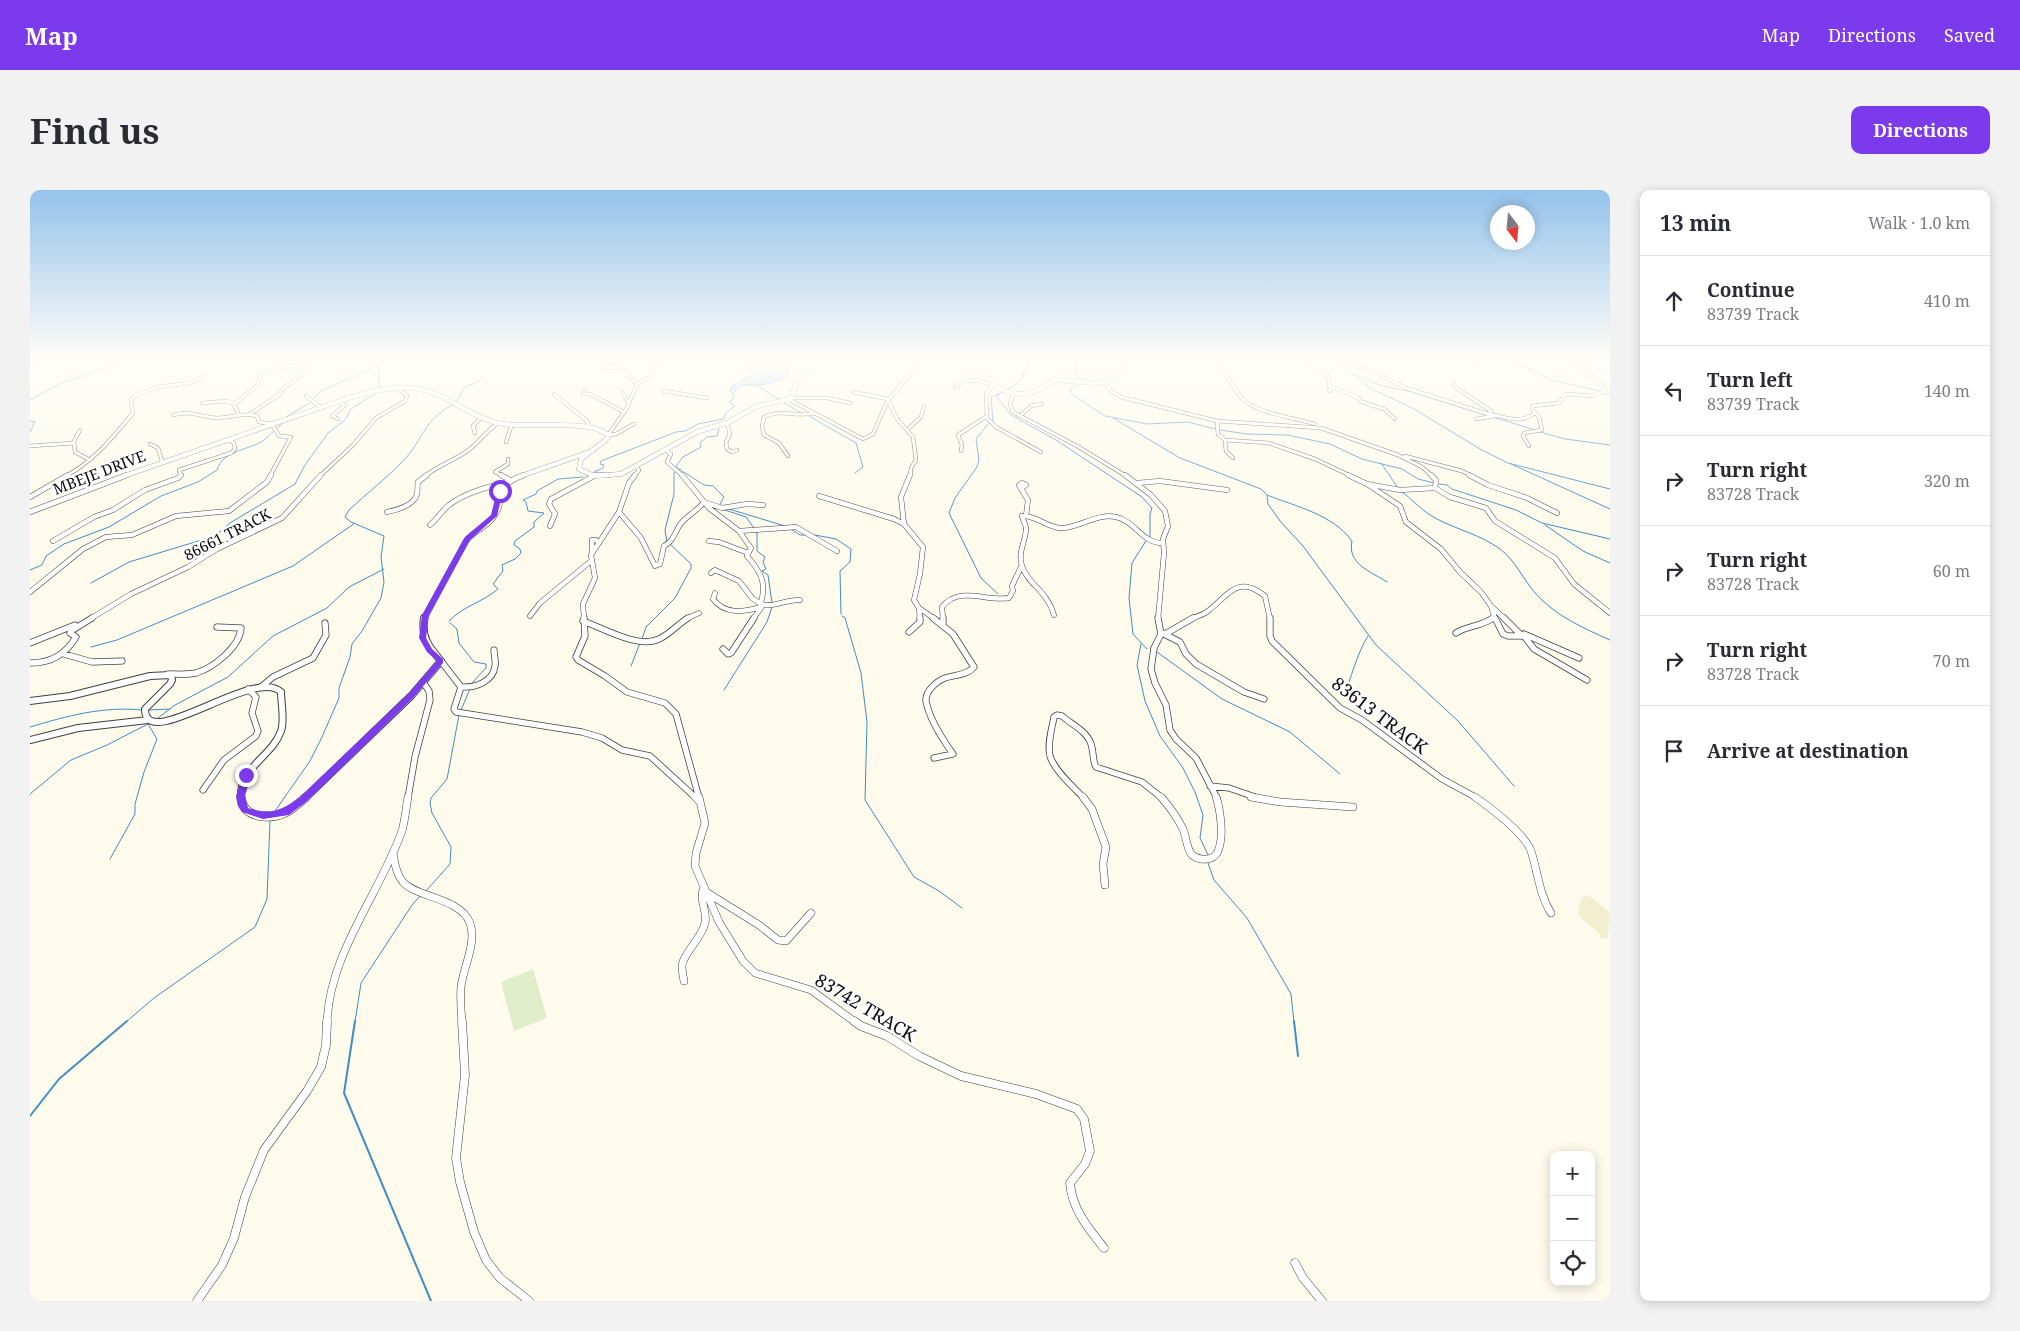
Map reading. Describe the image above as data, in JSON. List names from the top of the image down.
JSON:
{
  "streets": {
    "street": [
      "MBEJE DRIVE",
      "86661 TRACK",
      "83613 TRACK",
      "83742 TRACK"
    ]
  },
  "north": "bottom",
  "page": {
    "header": "Map",
    "nav": ["Map", "Directions", "Saved"],
    "buttons": "Directions",
    "title": "Find us",
    "heading": ["13 min", "Walk · 1.0 km"],
    "list": [
      ["Continue", "83739 Track", "410 m"],
      ["Turn left", "83739 Track", "140 m"],
      ["Turn right", "83728 Track", "320 m"],
      ["Turn right", "83728 Track", "60 m"],
      ["Turn right", "83728 Track", "70 m"],
      "Arrive at destination"
    ],
    "map_buttons": ["+", "−"]
  }
}
